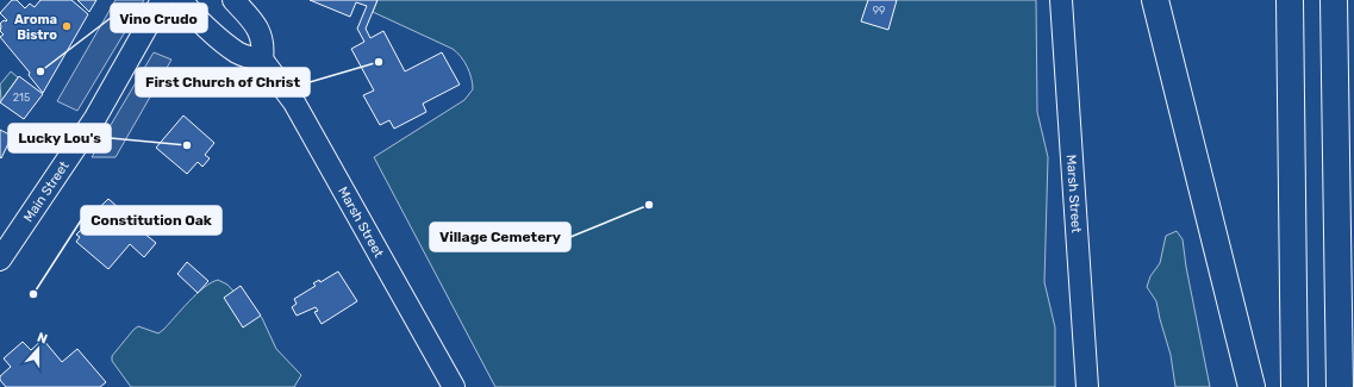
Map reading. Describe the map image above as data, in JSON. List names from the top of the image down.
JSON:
{
  "streets": {
    "street": ["Main Street", "Marsh Street"]
  },
  "places": [
    "Aroma Bistro",
    "First Church of Christ",
    "Vino Crudo",
    "Lucky Lou's",
    "Village Cemetery",
    "Constitution Oak"
  ],
  "house_numbers": ["99", "215"],
  "north": "top"
}
